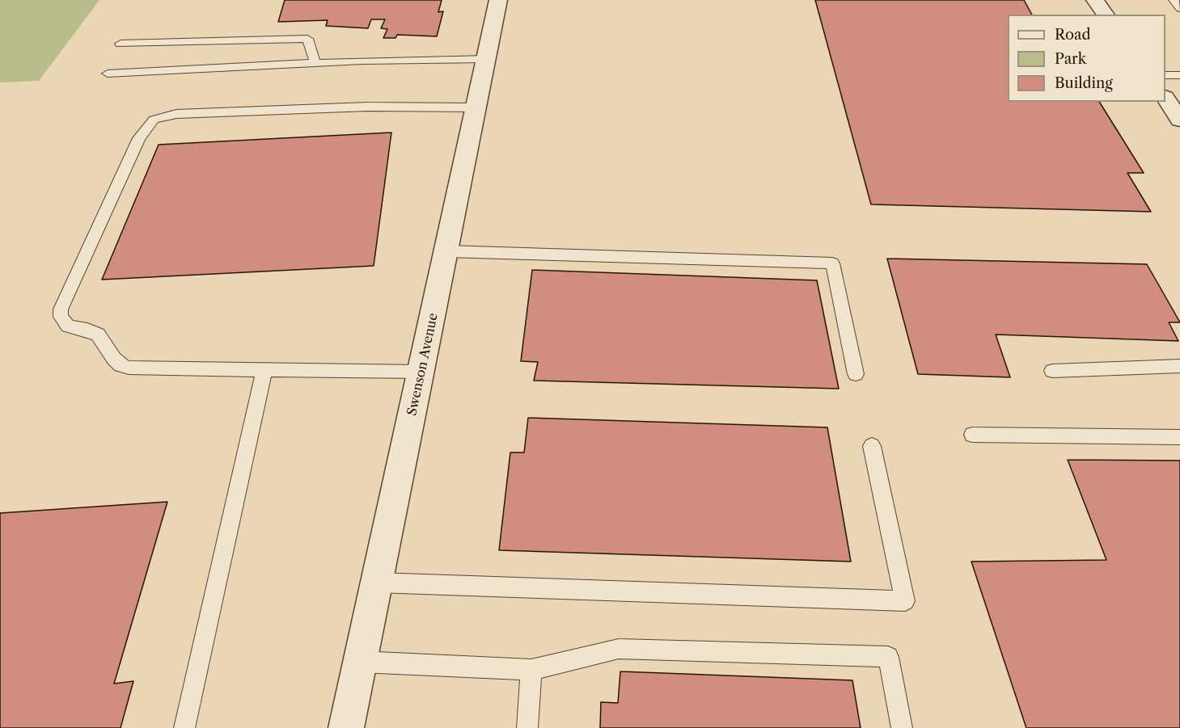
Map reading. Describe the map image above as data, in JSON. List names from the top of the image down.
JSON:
{
  "streets": {
    "street": ["Swenson Avenue"]
  },
  "legend": ["Road", "Park", "Building"]
}
